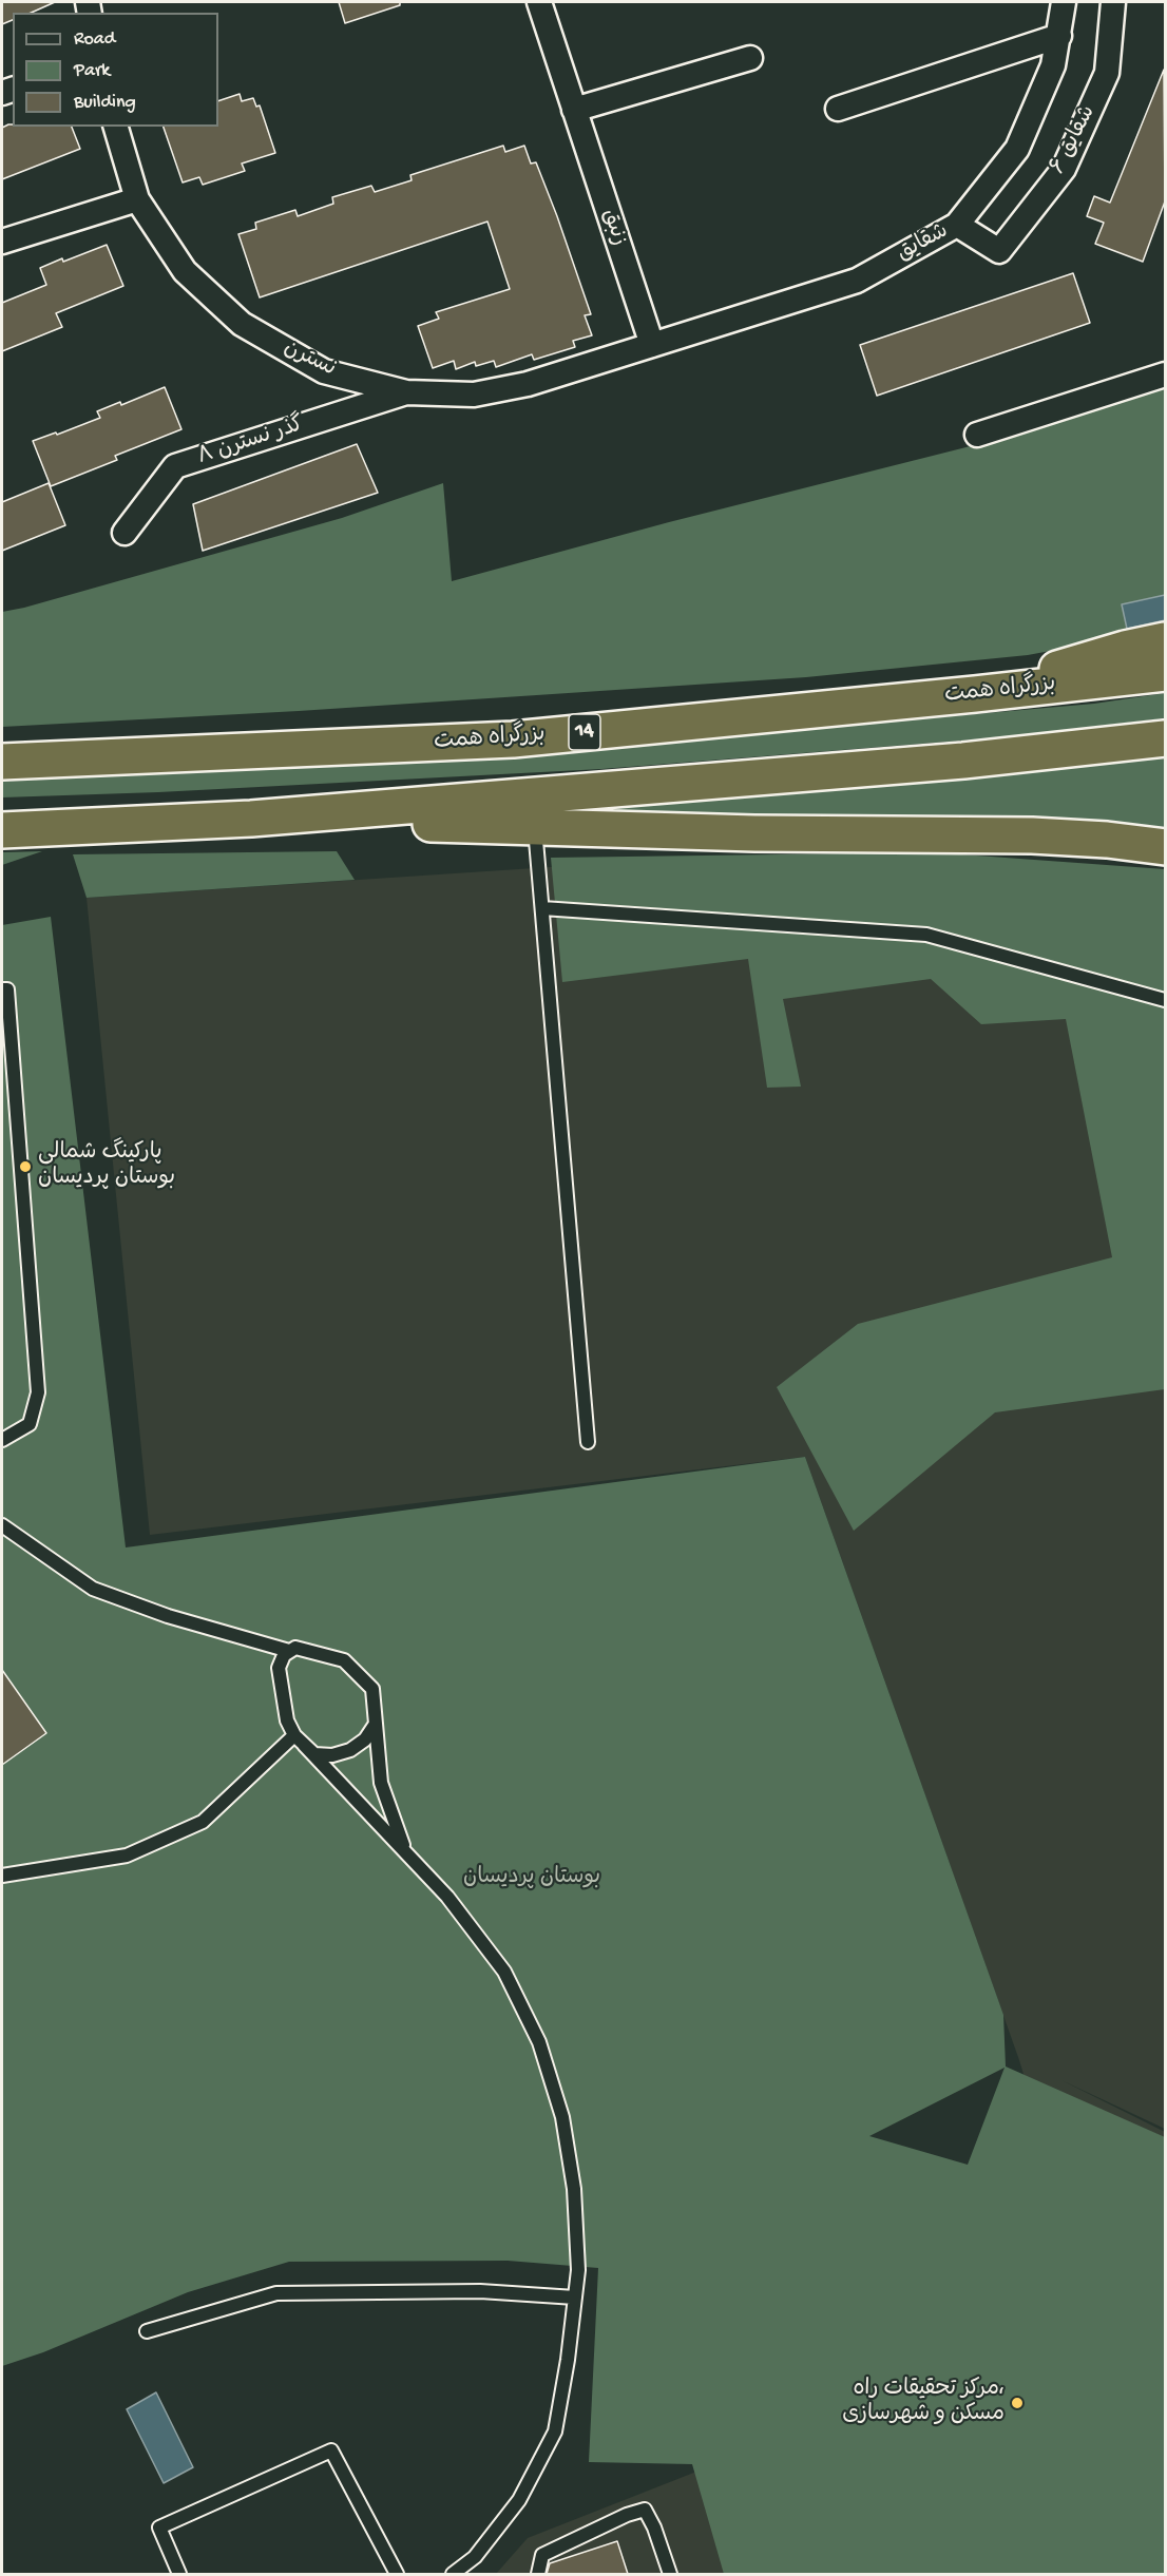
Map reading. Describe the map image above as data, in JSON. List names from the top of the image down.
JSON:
{
  "streets": {
    "highway": ["بزرگراه همت", "14"],
    "street": [
      "شقایق ۶",
      "زنبق",
      "شقایق",
      "نسترن",
      "گذر نسترن ۸"
    ]
  },
  "crossings": [
    ["شقایق ۶", "شقایق"],
    ["زنبق", "شقایق"],
    ["زنبق", "نسترن"],
    ["شقایق", "نسترن"],
    ["نسترن", "گذر نسترن ۸"]
  ],
  "parks": ["بوستان پردیسان"],
  "places": ["پارکینگ شمالی بوستان پردیسان", "مرکز تحقیقات راه، مسکن و شهرسازی"],
  "legend": ["Road", "Park", "Building"]
}
